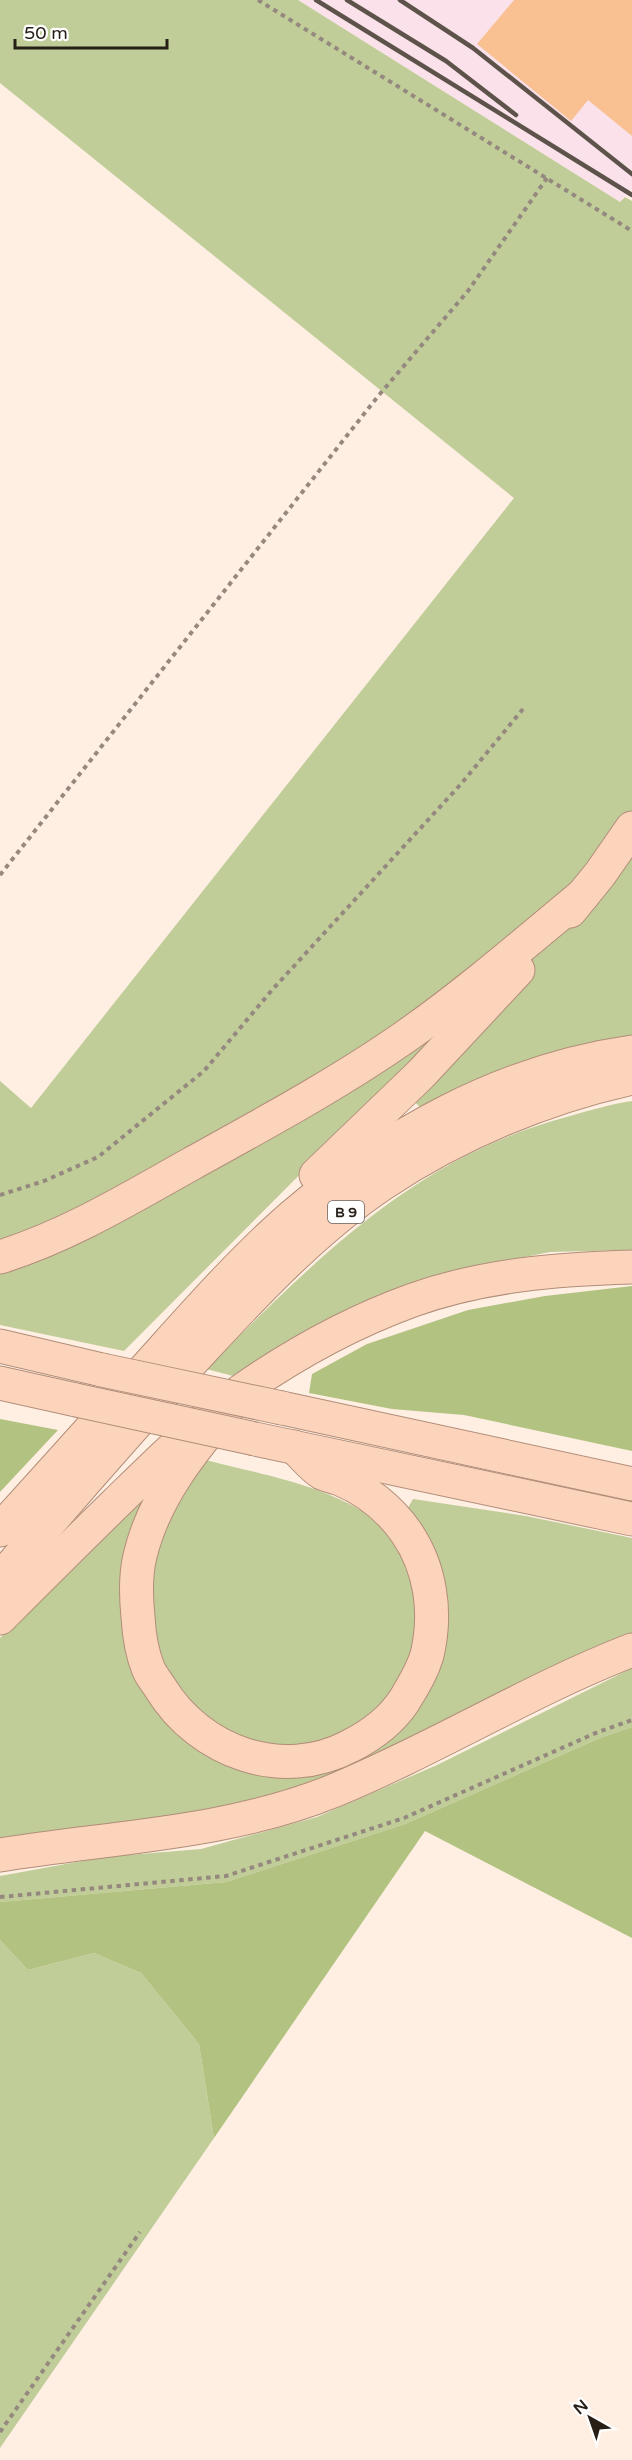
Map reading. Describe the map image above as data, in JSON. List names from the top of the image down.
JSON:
{
  "streets": {
    "highway": ["B 9"]
  },
  "scale_bar": "50 m",
  "north": "top left"
}
